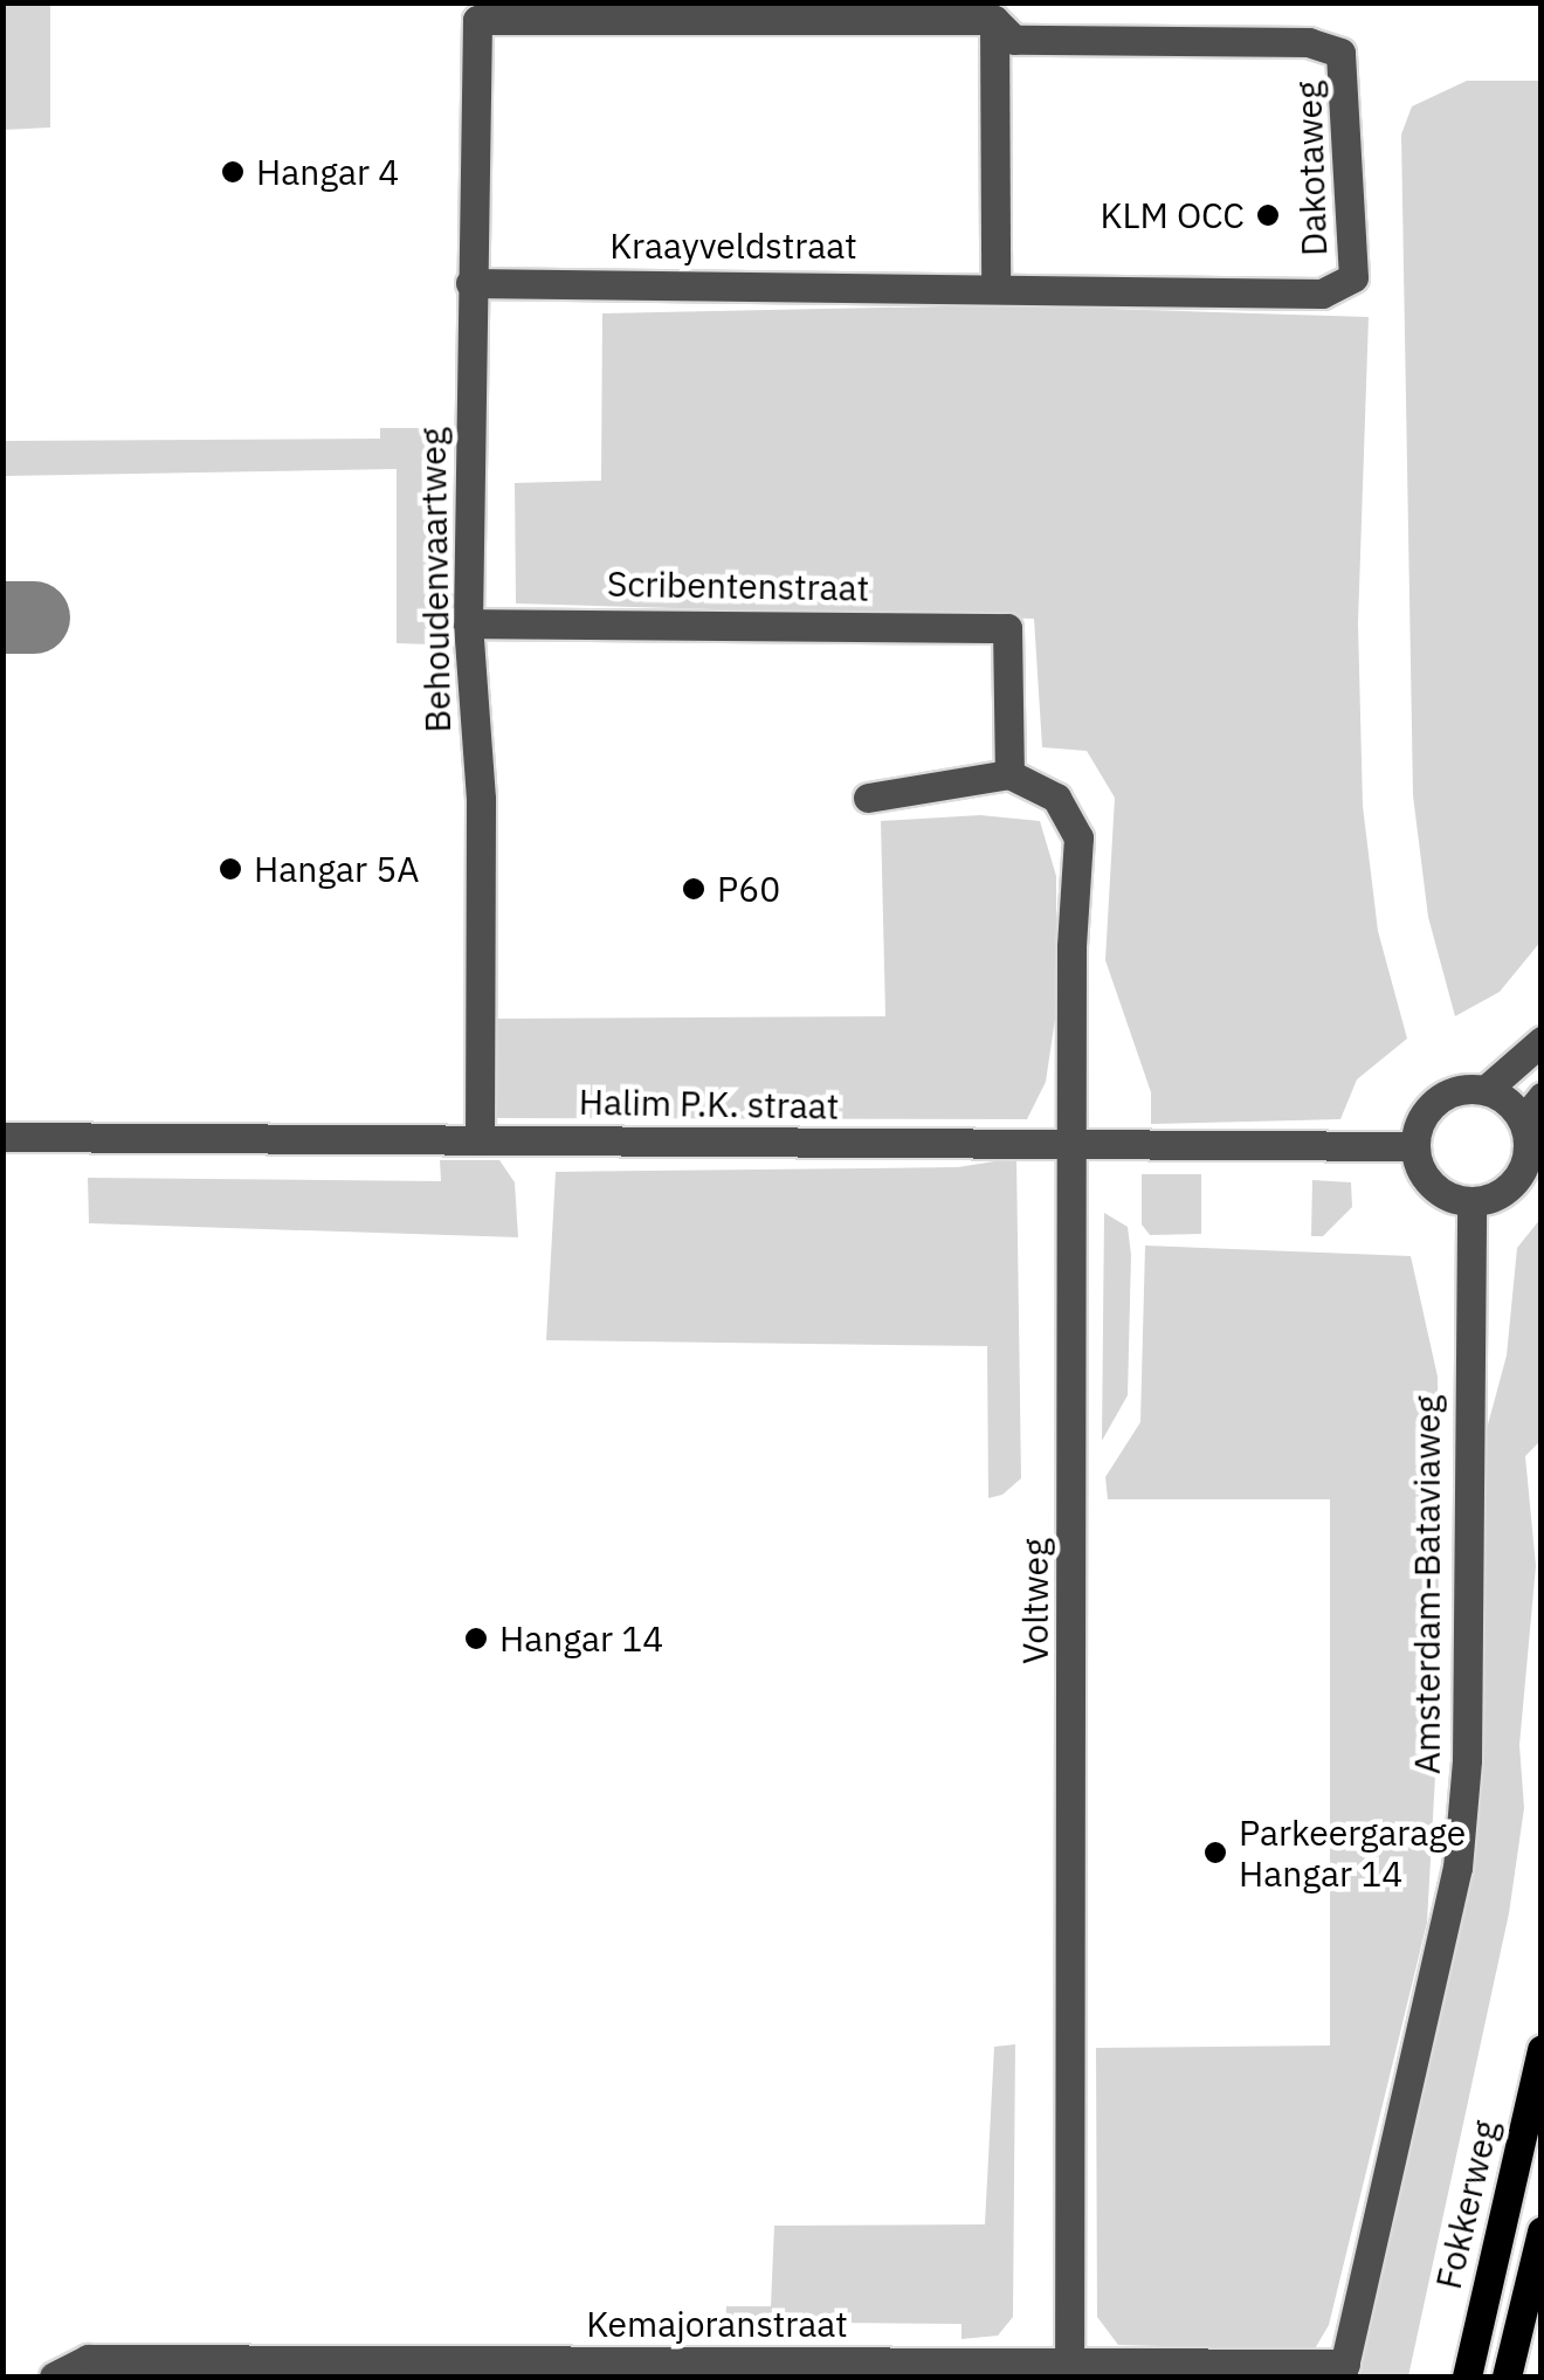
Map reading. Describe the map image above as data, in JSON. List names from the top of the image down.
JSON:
{
  "streets": {
    "main road": ["Fokkerweg"],
    "street": [
      "Dakotaweg",
      "Kraayveldstraat",
      "Behoudenvaartweg",
      "Scribentenstraat",
      "Halim P.K. straat",
      "Amsterdam-Bataviaweg",
      "Voltweg",
      "Kemajoranstraat"
    ]
  },
  "crossings": [
    ["Dakotaweg", "Kraayveldstraat"],
    ["Dakotaweg", "Behoudenvaartweg"],
    ["Kraayveldstraat", "Behoudenvaartweg"],
    ["Behoudenvaartweg", "Scribentenstraat"],
    ["Behoudenvaartweg", "Halim P.K. straat"],
    ["Scribentenstraat", "Voltweg"],
    ["Halim P.K. straat", "Amsterdam-Bataviaweg"],
    ["Halim P.K. straat", "Voltweg"],
    ["Amsterdam-Bataviaweg", "Kemajoranstraat"],
    ["Voltweg", "Kemajoranstraat"]
  ],
  "places": [
    "Hangar 4",
    "KLM OCC",
    "Hangar 5A",
    "P60",
    "Hangar 14",
    "Parkeergarage Hangar 14"
  ]
}
